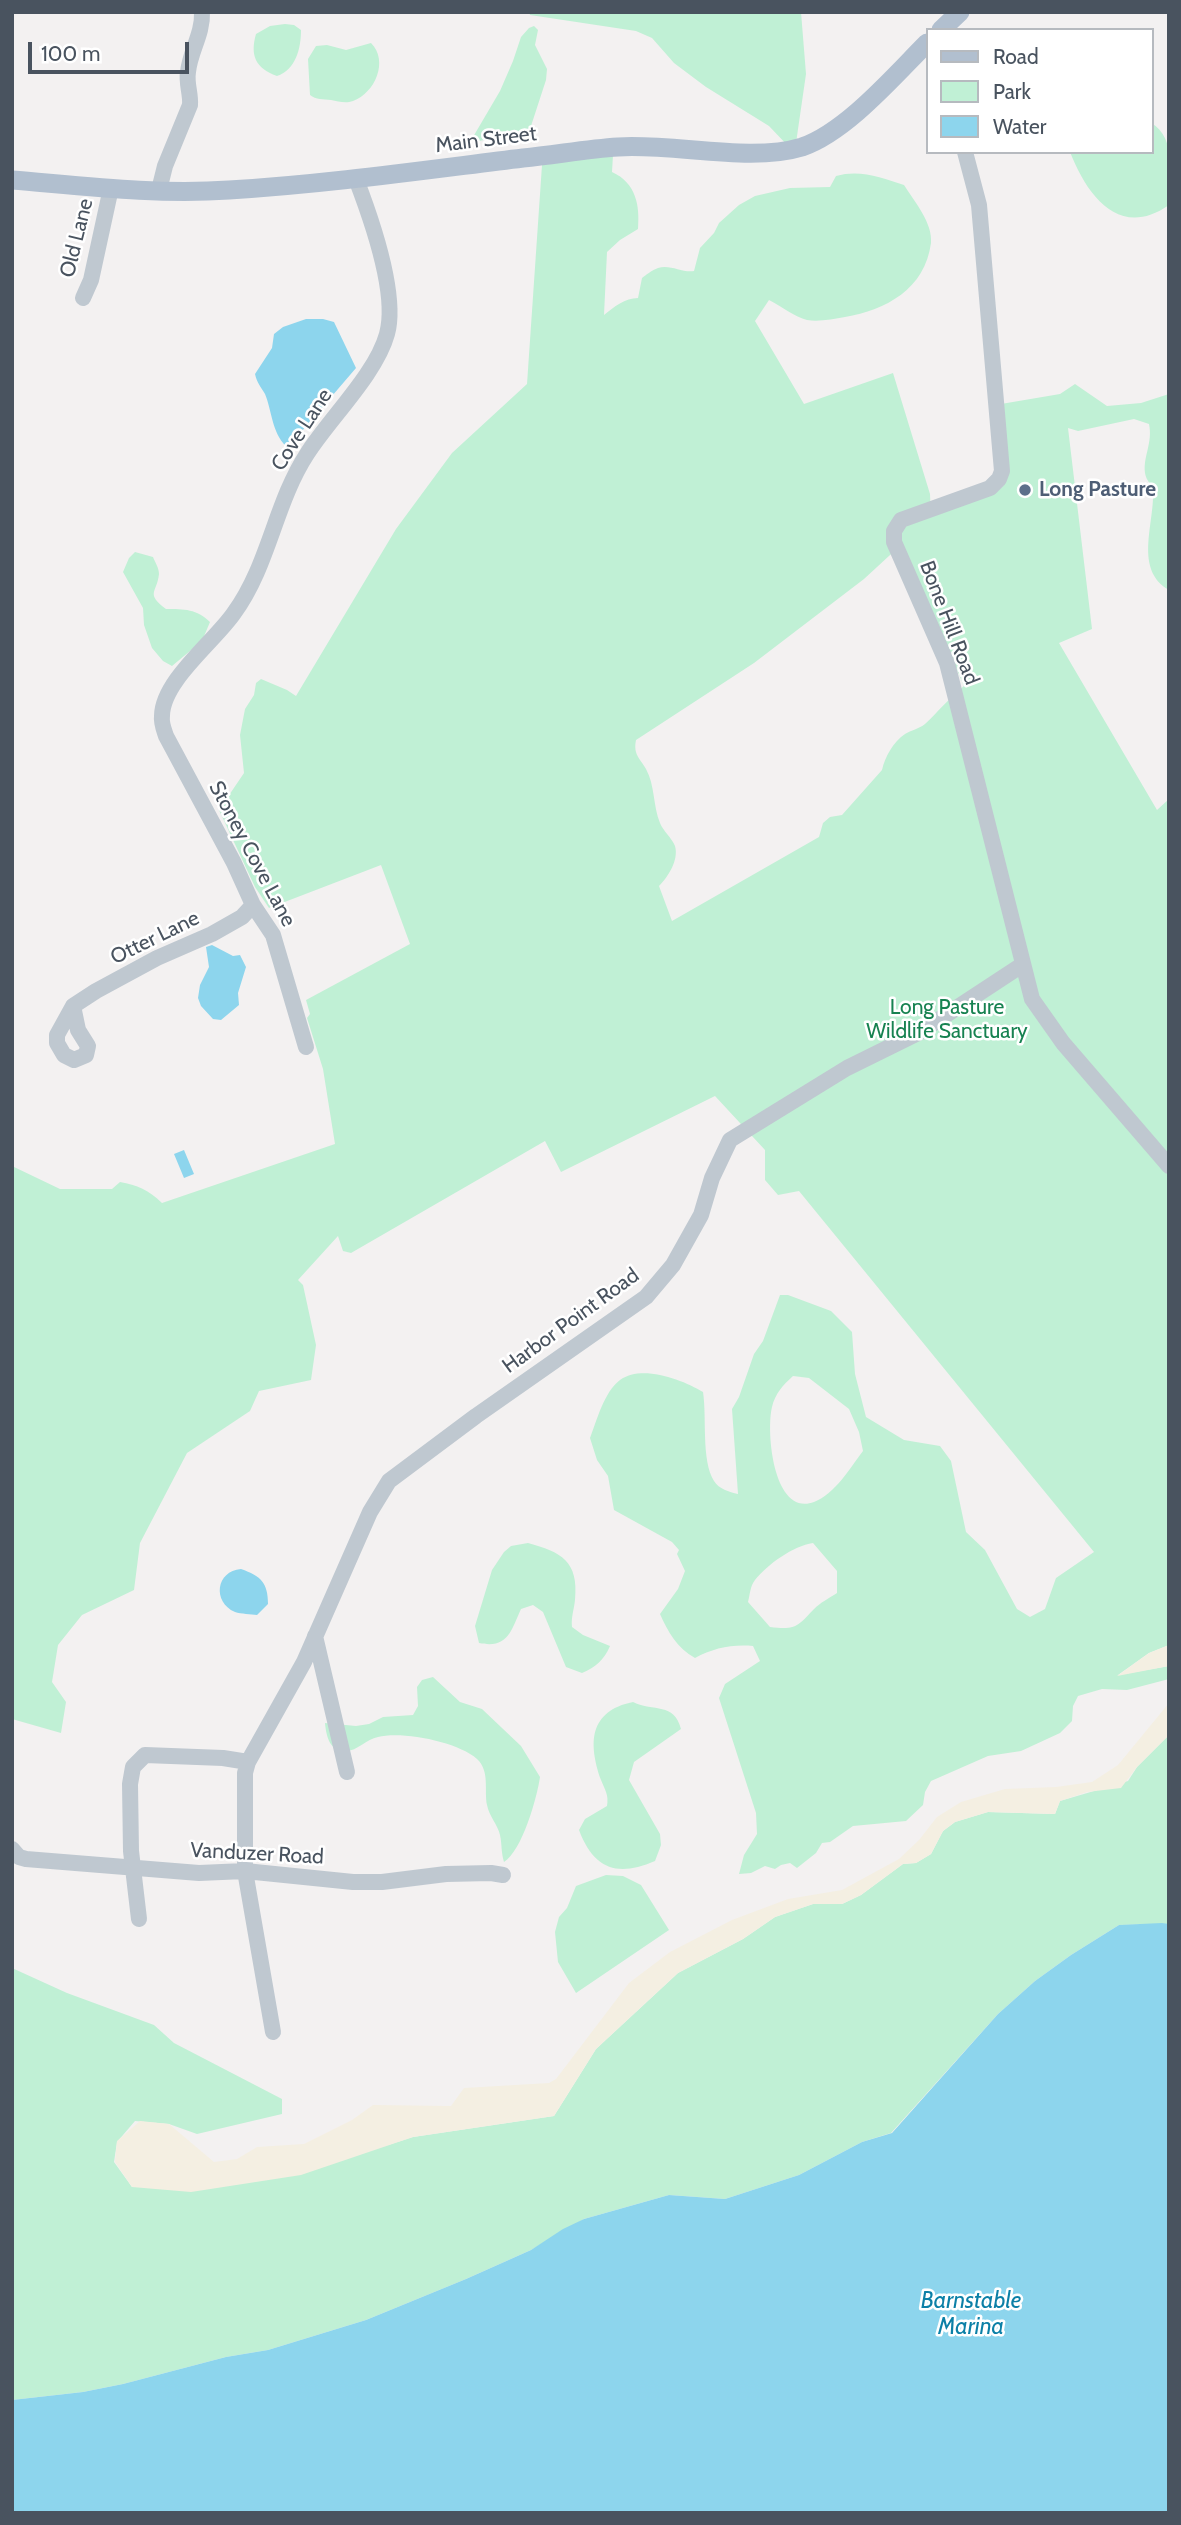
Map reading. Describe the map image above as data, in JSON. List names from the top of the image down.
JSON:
{
  "streets": {
    "main road": ["Main Street"],
    "street": [
      "Old Lane",
      "Cove Lane",
      "Bone Hill Road",
      "Stoney Cove Lane",
      "Otter Lane",
      "Harbor Point Road",
      "Vanduzer Road"
    ]
  },
  "crossings": [
    ["Main Street", "Old Lane"],
    ["Main Street", "Cove Lane"],
    ["Cove Lane", "Stoney Cove Lane"],
    ["Bone Hill Road", "Harbor Point Road"],
    ["Stoney Cove Lane", "Otter Lane"]
  ],
  "water": ["Barnstable Marina"],
  "parks": ["Long Pasture Wildlife Sanctuary"],
  "places": ["Long Pasture"],
  "legend": ["Road", "Park", "Water"],
  "scale_bar": "100 m"
}
